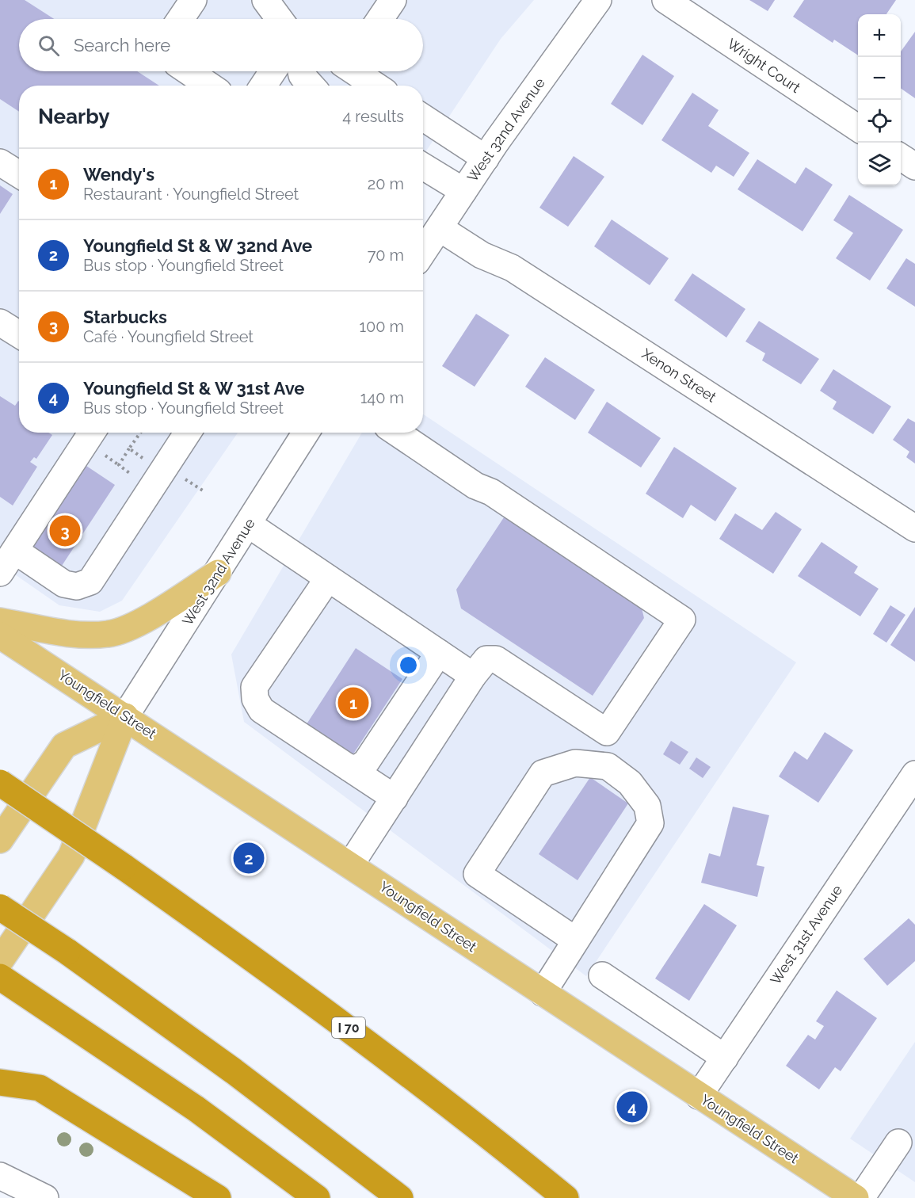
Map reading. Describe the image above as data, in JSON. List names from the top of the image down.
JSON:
{
  "streets": {
    "highway": ["I 70"],
    "main road": ["West 32nd Avenue", "Youngfield Street"],
    "street": ["Wright Court", "Xenon Street", "West 31st Avenue"]
  },
  "crossings": [
    ["West 32nd Avenue", "Xenon Street"],
    ["West 32nd Avenue", "Youngfield Street"],
    ["Youngfield Street", "West 31st Avenue"]
  ],
  "page": {
    "map_buttons": ["+", "−"],
    "search": "Search here",
    "heading": ["Nearby", "4 results"],
    "list": [
      {
        "mark": "1",
        "name": "Wendy's",
        "note": "Restaurant · Youngfield Street",
        "value": "20 m"
      },
      {
        "mark": "2",
        "name": "Youngfield St & W 32nd Ave",
        "note": "Bus stop · Youngfield Street",
        "value": "70 m"
      },
      {
        "mark": "3",
        "name": "Starbucks",
        "note": "Café · Youngfield Street",
        "value": "100 m"
      },
      {
        "mark": "4",
        "name": "Youngfield St & W 31st Ave",
        "note": "Bus stop · Youngfield Street",
        "value": "140 m"
      }
    ],
    "pins": [
      "3",
      "1",
      "2",
      "4"
    ]
  }
}
